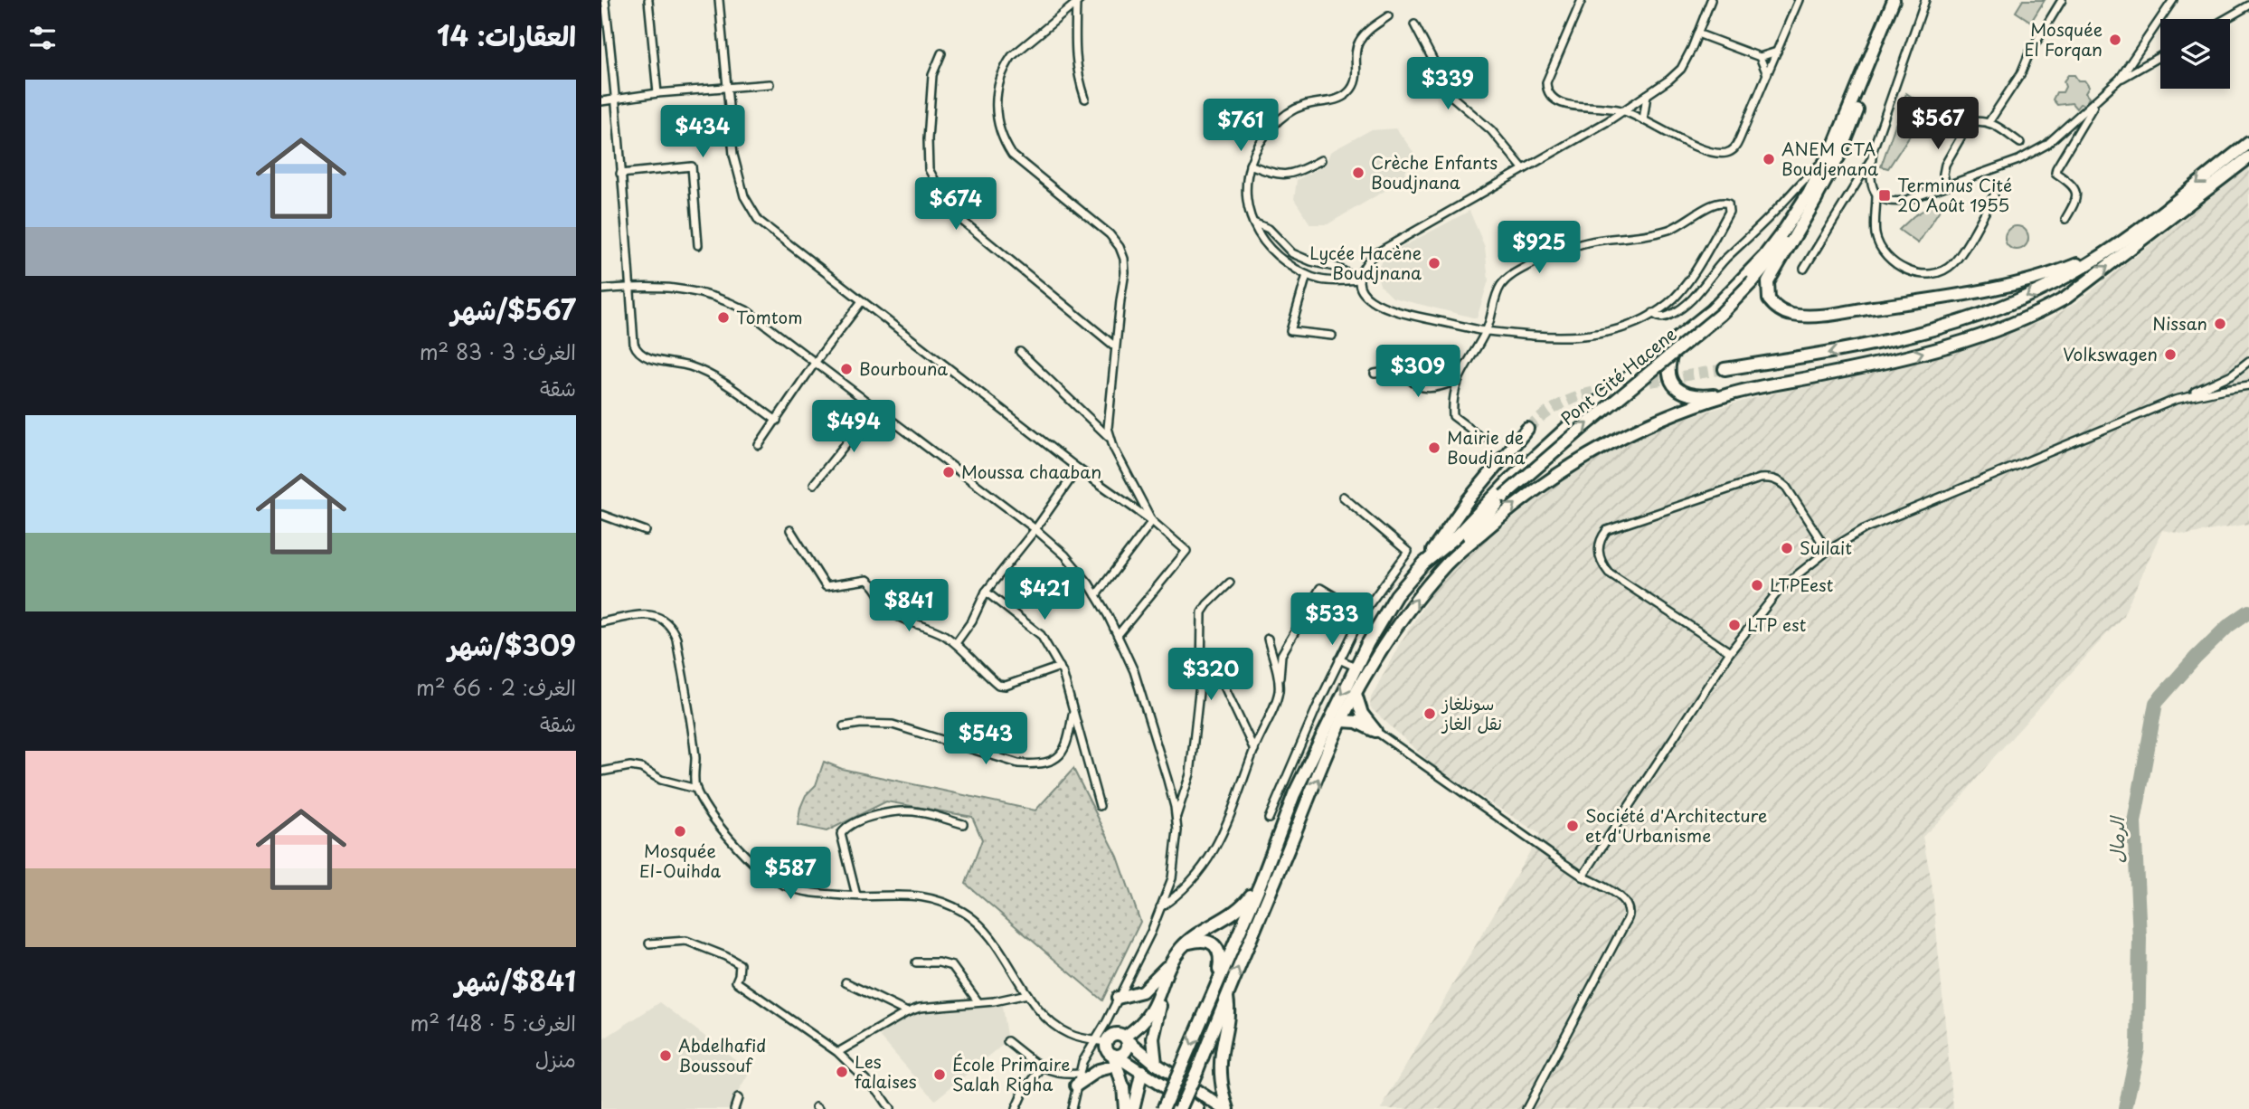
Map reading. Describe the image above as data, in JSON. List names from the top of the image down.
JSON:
{
  "streets": {
    "highway": ["Pont Cité Hacene"]
  },
  "water": ["الرمال"],
  "places": {
    "other": [
      "Mosquée El Forqan",
      "ANEM CTA Boudjenana",
      "Crèche Enfants Boudjnana",
      "Lycée Hacène Boudjnana",
      "Tomtom",
      "Nissan",
      "Volkswagen",
      "Bourbouna",
      "Mairie de Boudjana",
      "Moussa chaaban",
      "Suilait",
      "LTPEest",
      "LTP est",
      "سونلغاز نقل الغاز",
      "Société d'Architecture et d'Urbanisme",
      "Mosquée El-Ouihda",
      "Abdelhafid Boussouf",
      "Les falaises",
      "École Primaire Salah Righa"
    ],
    "transit": ["Terminus Cité 20 Août 1955"]
  },
  "page": {
    "heading": "العقارات: 14",
    "price": [
      "$339",
      "$567",
      "$761",
      "$434",
      "$674",
      "$925",
      "$309",
      "$494",
      "$421",
      "$841",
      "$533",
      "$320",
      "$543",
      "$587"
    ],
    "list": [
      {
        "name": "$567/شهر",
        "note": "الغرف: 3 · 83 m² · شقة"
      },
      {
        "name": "$309/شهر",
        "note": "الغرف: 2 · 66 m² · شقة"
      },
      {
        "name": "$841/شهر",
        "note": "الغرف: 5 · 148 m² · منزل"
      }
    ]
  }
}
